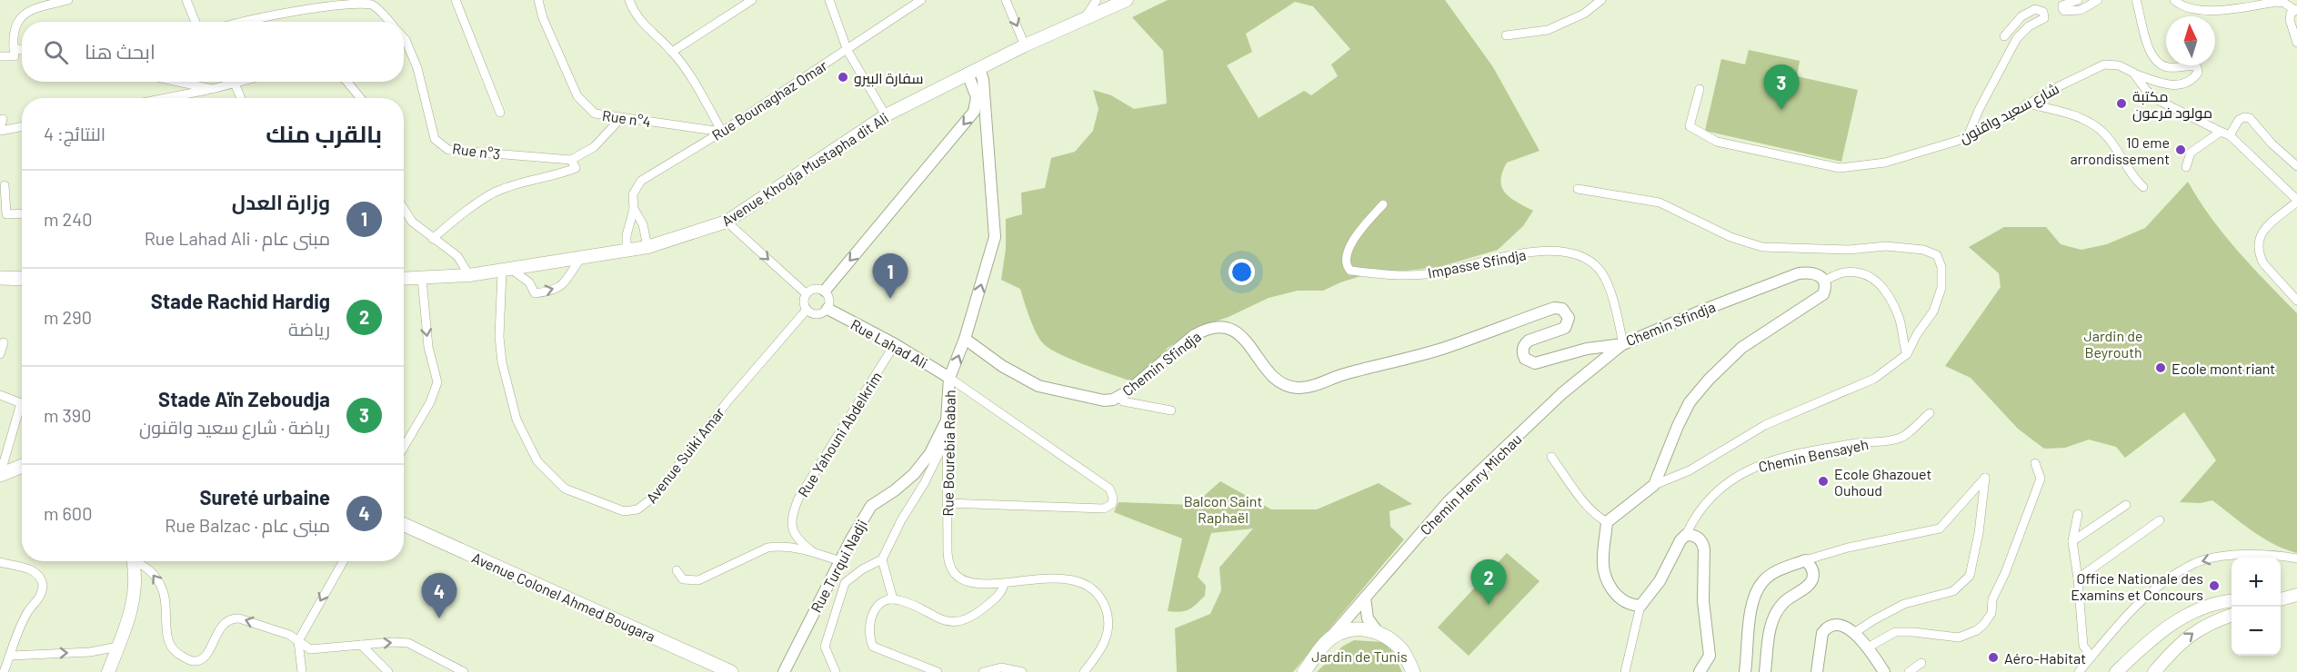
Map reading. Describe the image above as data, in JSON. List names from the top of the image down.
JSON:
{
  "streets": {
    "main road": ["Avenue Khodja Mustapha dit Ali", "Avenue Colonel Ahmed Bougara"],
    "street": [
      "Rue Bounaghaz Omar",
      "شارع سعيد واقنون",
      "Rue n°4",
      "Rue n°3",
      "Impasse Sfindja",
      "Chemin Sfindja",
      "Rue Lahad Ali",
      "Rue Yahouni Abdelkrim",
      "Rue Bourebia Rabah",
      "Avenue Suiki Amar",
      "Chemin Bensayeh",
      "Chemin Henry Michau",
      "Rue Turqui Nadji"
    ]
  },
  "crossings": [
    ["Rue Bounaghaz Omar", "Rue n°4"],
    ["Rue Bounaghaz Omar", "Avenue Khodja Mustapha dit Ali"],
    ["Avenue Khodja Mustapha dit Ali", "Rue Bourebia Rabah"],
    ["Avenue Khodja Mustapha dit Ali", "Avenue Suiki Amar"],
    ["Impasse Sfindja", "Chemin Sfindja"],
    ["Impasse Sfindja", "Chemin Henry Michau"],
    ["Chemin Sfindja", "Rue Bourebia Rabah"],
    ["Chemin Sfindja", "Chemin Henry Michau"],
    ["Rue Lahad Ali", "Rue Yahouni Abdelkrim"],
    ["Rue Lahad Ali", "Rue Bourebia Rabah"],
    ["Rue Lahad Ali", "Avenue Suiki Amar"],
    ["Rue Bourebia Rabah", "Rue Turqui Nadji"]
  ],
  "one_way": ["Rue Bourebia Rabah"],
  "parks": ["Jardin de Beyrouth", "Balcon Saint Raphaël", "Jardin de Tunis"],
  "places": [
    "سفارة البيرو",
    "مكتبة مولود فرعون",
    "10 eme arrondissement",
    "Ecole mont riant",
    "Ecole Ghazouet Ouhoud",
    "Office Nationale des Examins et Concours",
    "Aéro-Habitat"
  ],
  "north": "top",
  "page": {
    "search": "ابحث هنا",
    "pins": [
      "3",
      "1",
      "2",
      "4"
    ],
    "heading": ["بالقرب منك", "النتائج: 4"],
    "list": [
      {
        "mark": "1",
        "name": "وزارة العدل",
        "note": "مبنى عام · Rue Lahad Ali",
        "value": "240 m"
      },
      {
        "mark": "2",
        "name": "Stade Rachid Hardig",
        "note": "رياضة",
        "value": "290 m"
      },
      {
        "mark": "3",
        "name": "Stade Aïn Zeboudja",
        "note": "رياضة · شارع سعيد واقنون",
        "value": "390 m"
      },
      {
        "mark": "4",
        "name": "Sureté urbaine",
        "note": "مبنى عام · Rue Balzac",
        "value": "600 m"
      }
    ],
    "map_buttons": ["+", "−"]
  }
}
